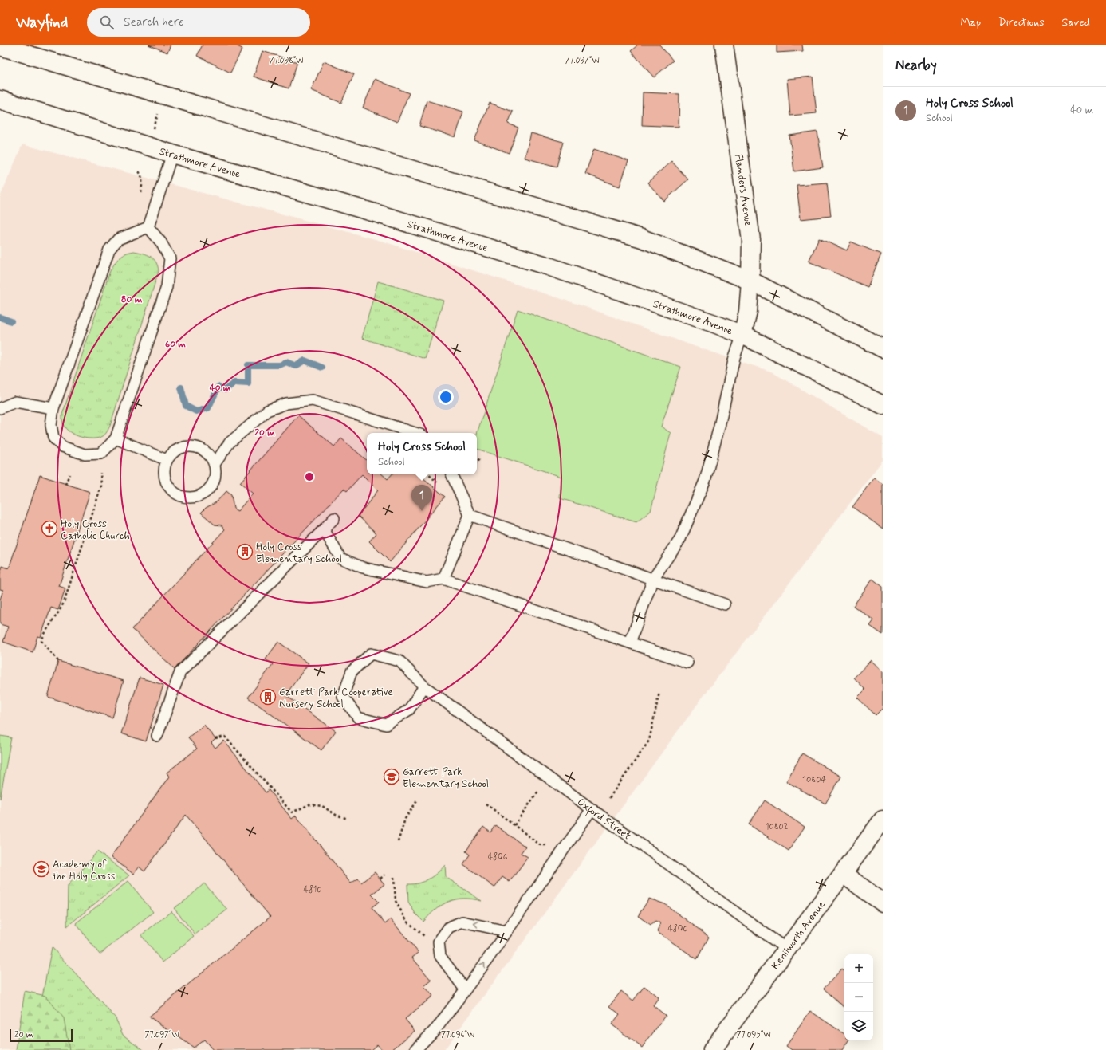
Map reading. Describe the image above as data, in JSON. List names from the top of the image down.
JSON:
{
  "streets": {
    "street": ["Strathmore Avenue", "Flanders Avenue", "Kenilworth Avenue"],
    "lane": ["Oxford Street"]
  },
  "crossings": [
    ["Strathmore Avenue", "Flanders Avenue"],
    ["Oxford Street", "Kenilworth Avenue"]
  ],
  "places": {
    "church": ["Holy Cross Catholic Church"],
    "building": ["Holy Cross Elementary School", "Garrett Park Cooperative Nursery School"],
    "school or university": ["Garrett Park Elementary School", "Academy of the Holy Cross"]
  },
  "house_numbers": [
    "10804",
    "10802",
    "4806",
    "4810",
    "4800"
  ],
  "scale_bar": "20 m",
  "page": {
    "header": "Wayfind",
    "search": "Search here",
    "nav": ["Map", "Directions", "Saved"],
    "heading": "Nearby",
    "list": [
      {
        "mark": "1",
        "name": "Holy Cross School",
        "note": "School",
        "value": "40 m"
      }
    ],
    "popup": ["Holy Cross School", "School"],
    "pins": "1",
    "map_buttons": ["+", "−"],
    "scale": "20 m"
  },
  "coordinates": [
    "77.098°W",
    "77.097°W",
    "77.096°W",
    "77.095°W"
  ],
  "rings": [
    "80 m",
    "60 m",
    "40 m",
    "20 m"
  ]
}
